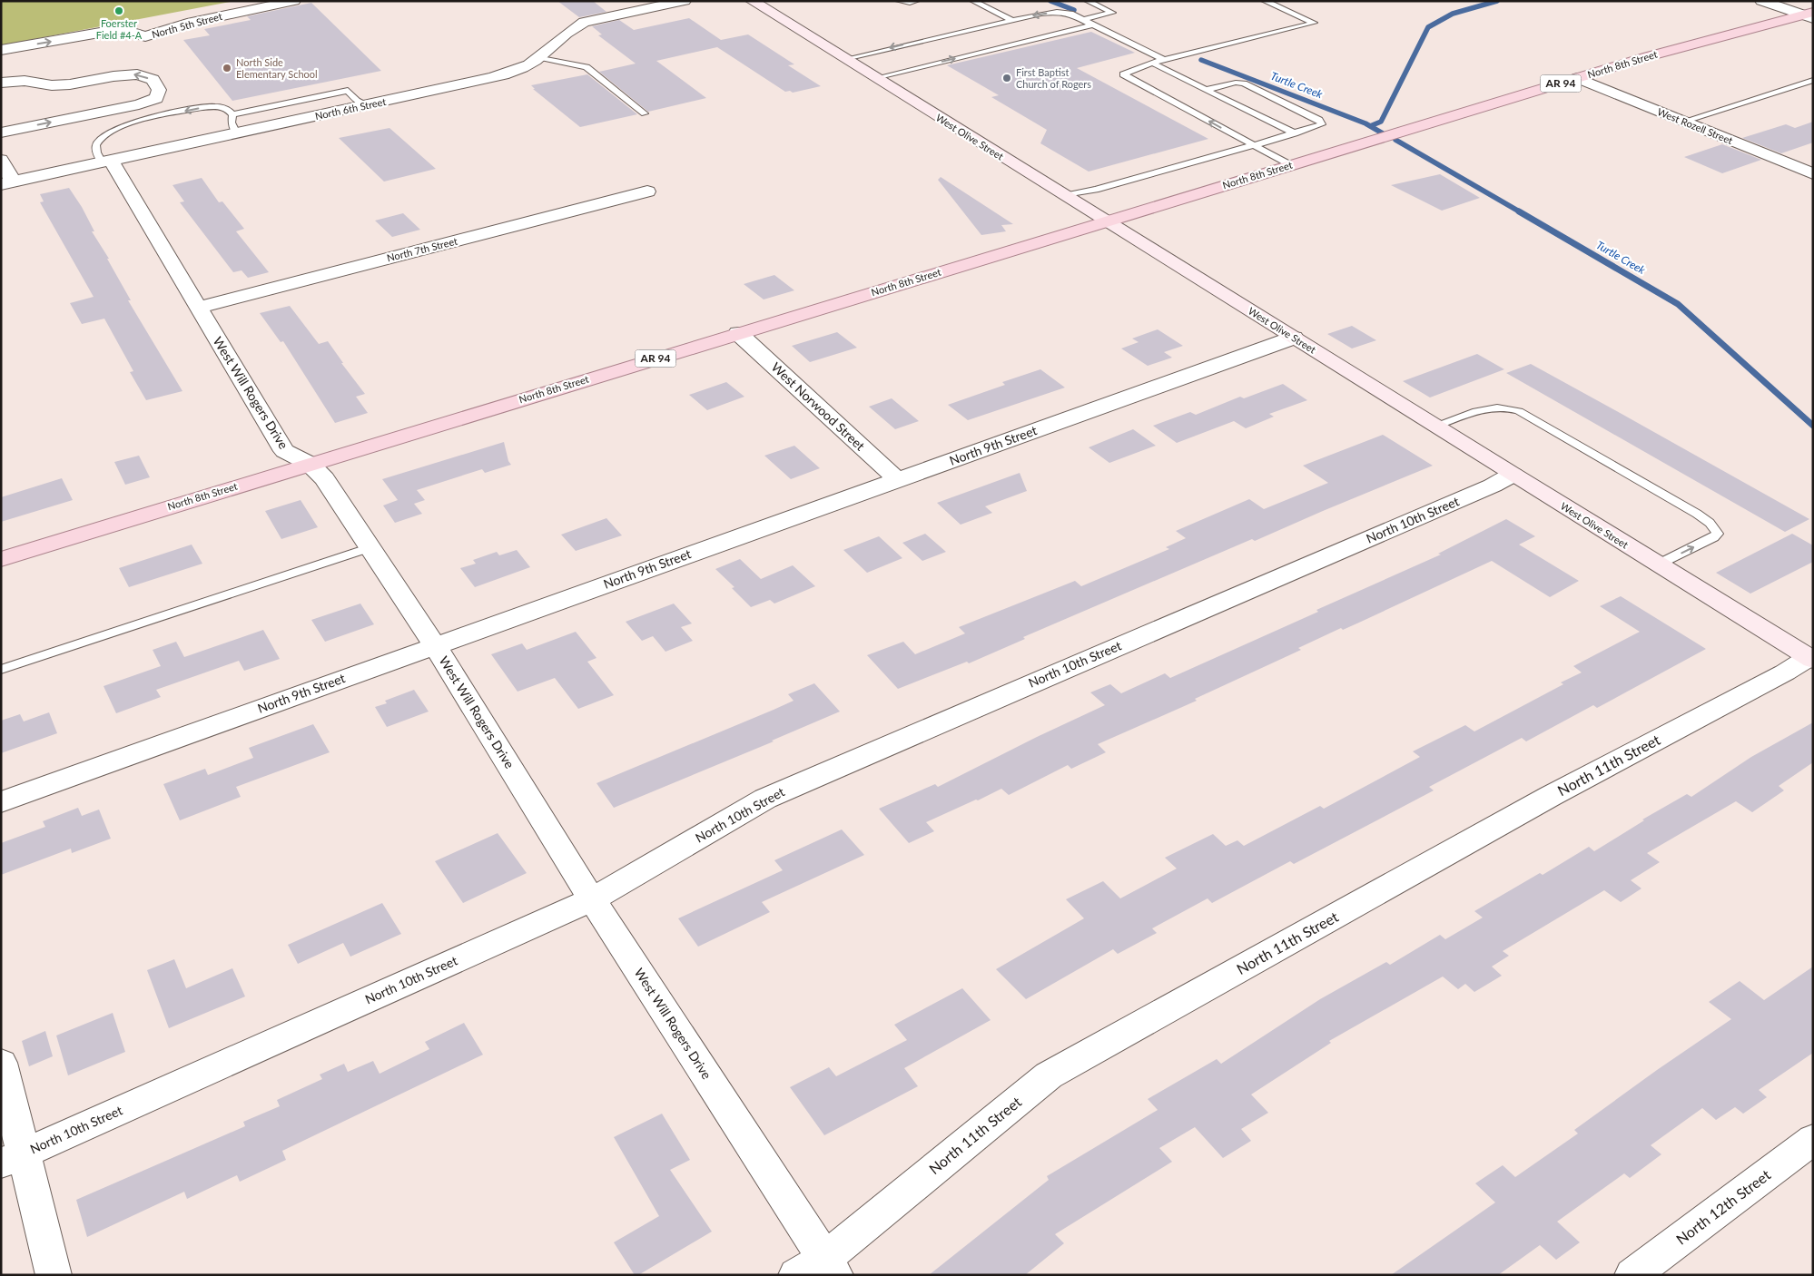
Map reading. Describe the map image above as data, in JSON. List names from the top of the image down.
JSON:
{
  "streets": {
    "main road": ["North 8th Street", "AR 94", "West Olive Street"],
    "street": [
      "North 5th Street",
      "North 6th Street",
      "West Rozell Street",
      "North 7th Street",
      "West Will Rogers Drive",
      "West Norwood Street",
      "North 9th Street",
      "North 10th Street",
      "North 11th Street",
      "North 12th Street"
    ]
  },
  "crossings": [
    ["North 8th Street", "West Rozell Street"],
    ["North 8th Street", "West Olive Street"],
    ["North 8th Street", "West Will Rogers Drive"],
    ["North 8th Street", "West Norwood Street"],
    ["North 6th Street", "West Will Rogers Drive"],
    ["West Olive Street", "North 9th Street"],
    ["West Olive Street", "North 10th Street"],
    ["West Olive Street", "North 11th Street"],
    ["North 7th Street", "West Will Rogers Drive"],
    ["West Will Rogers Drive", "North 9th Street"],
    ["West Will Rogers Drive", "North 10th Street"],
    ["West Will Rogers Drive", "North 11th Street"],
    ["West Norwood Street", "North 9th Street"]
  ],
  "one_way": ["North 5th Street"],
  "water": ["Turtle Creek"],
  "places": ["Foerster Field #4-A", "North Side Elementary School", "First Baptist Church of Rogers"]
}
